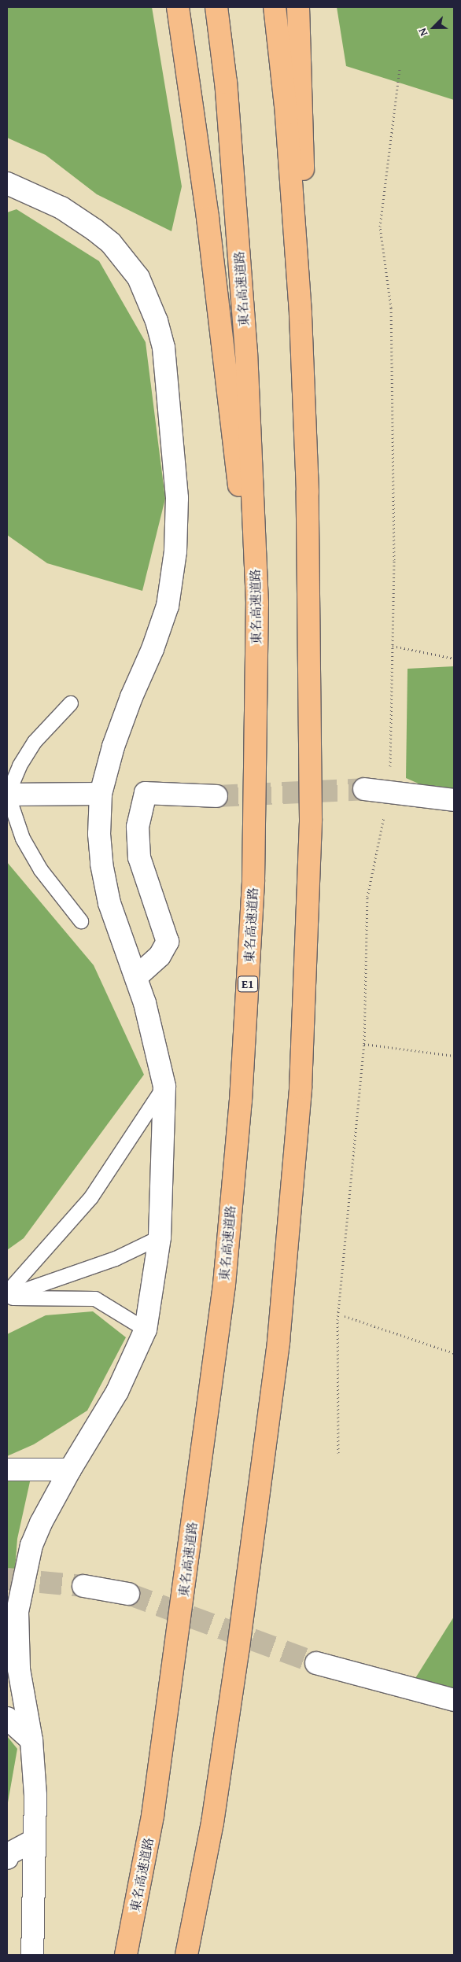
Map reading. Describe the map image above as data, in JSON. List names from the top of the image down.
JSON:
{
  "streets": {
    "highway": ["東名高速道路", "E1"]
  },
  "north": "bottom left"
}
